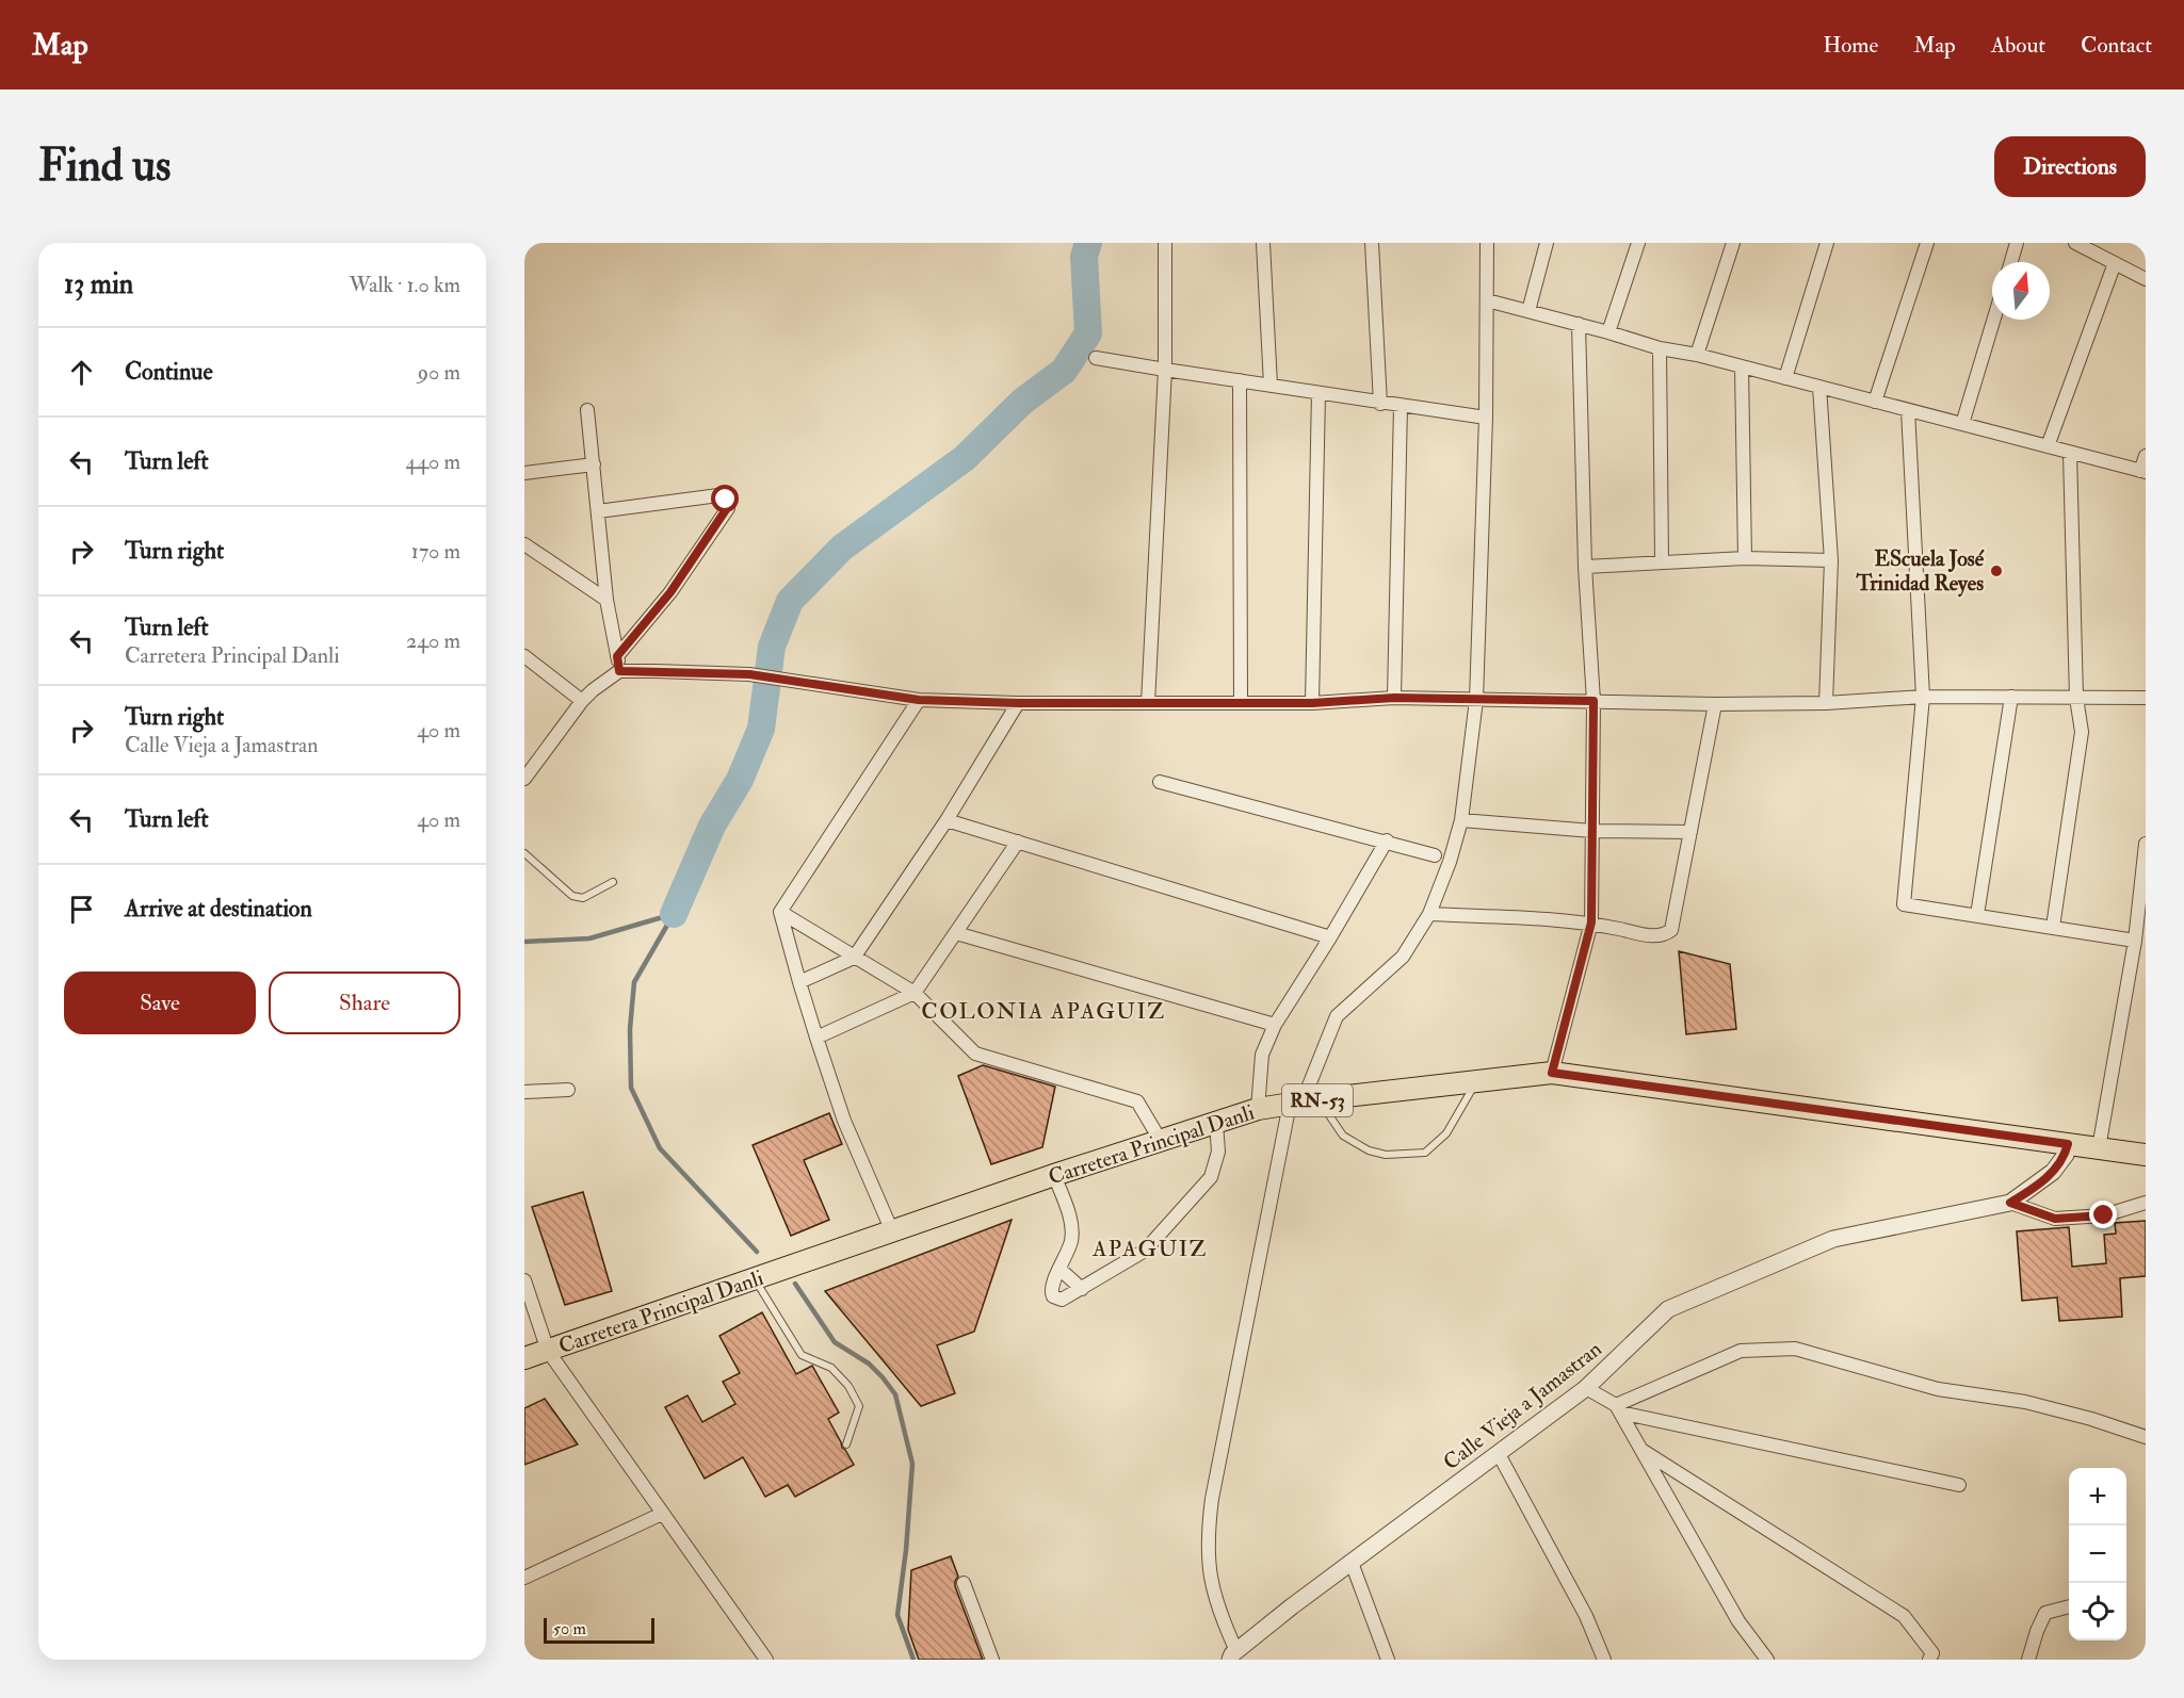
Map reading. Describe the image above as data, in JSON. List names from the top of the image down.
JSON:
{
  "streets": {
    "main road": ["RN-53", "Carretera Principal Danli"],
    "street": ["Calle Vieja a Jamastran"]
  },
  "crossings": [
    ["Carretera Principal Danli", "Calle Vieja a Jamastran"]
  ],
  "districts": ["COLONIA APAGUIZ", "APAGUIZ"],
  "places": ["EScuela José Trinidad Reyes"],
  "scale_bar": "50 m",
  "north": "top",
  "page": {
    "header": "Map",
    "nav": [
      "Home",
      "Map",
      "About",
      "Contact"
    ],
    "buttons": [
      "Directions",
      ["Save", "Share"]
    ],
    "title": "Find us",
    "heading": ["13 min", "Walk · 1.0 km"],
    "list": [
      ["Continue", "90 m"],
      ["Turn left", "440 m"],
      ["Turn right", "170 m"],
      ["Turn left", "Carretera Principal Danli", "240 m"],
      ["Turn right", "Calle Vieja a Jamastran", "40 m"],
      ["Turn left", "40 m"],
      "Arrive at destination"
    ],
    "map_buttons": ["+", "−"],
    "scale": "50 m"
  }
}
